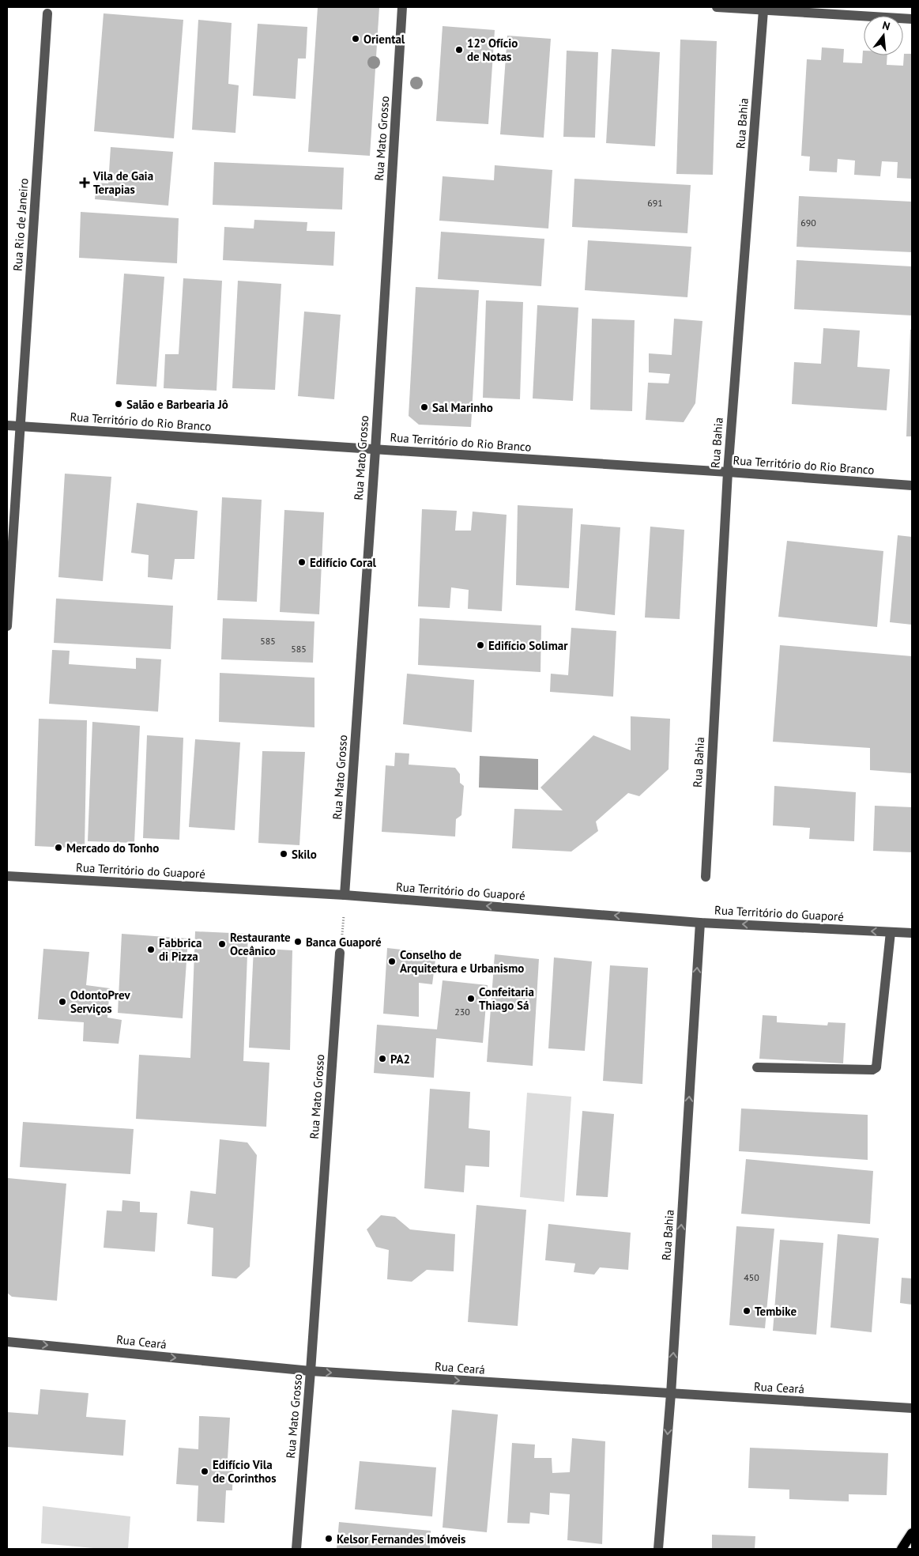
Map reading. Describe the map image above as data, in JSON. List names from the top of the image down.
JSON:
{
  "streets": {
    "street": [
      "Rua Bahia",
      "Rua Mato Grosso",
      "Rua Rio de Janeiro",
      "Rua Território do Rio Branco",
      "Rua Território do Guaporé",
      "Rua Ceará"
    ]
  },
  "crossings": [
    ["Rua Bahia", "Rua Território do Rio Branco"],
    ["Rua Bahia", "Rua Território do Guaporé"],
    ["Rua Bahia", "Rua Ceará"],
    ["Rua Mato Grosso", "Rua Território do Rio Branco"],
    ["Rua Mato Grosso", "Rua Território do Guaporé"],
    ["Rua Mato Grosso", "Rua Ceará"],
    ["Rua Rio de Janeiro", "Rua Território do Rio Branco"]
  ],
  "one_way": ["Rua Território do Guaporé", "Rua Ceará"],
  "places": {
    "other": [
      "Oriental",
      "12º Ofício de Notas",
      "Salão e Barbearia Jô",
      "Sal Marinho",
      "Edifício Coral",
      "Edifício Solimar",
      "Mercado do Tonho",
      "Skilo",
      "Banca Guaporé",
      "Restaurante Oceânico",
      "Fabbrica di Pizza",
      "Conselho de Arquitetura e Urbanismo",
      "Confeitaria Thiago Sá",
      "OdontoPrev Serviços",
      "PA2",
      "Tembike",
      "Edifício Vila de Corinthos",
      "Kelsor Fernandes Imóveis"
    ],
    "health": ["Vila de Gaia Terapias"]
  },
  "house_numbers": [
    "691",
    "690",
    "585",
    "585",
    "230",
    "450"
  ],
  "north": "top"
}
